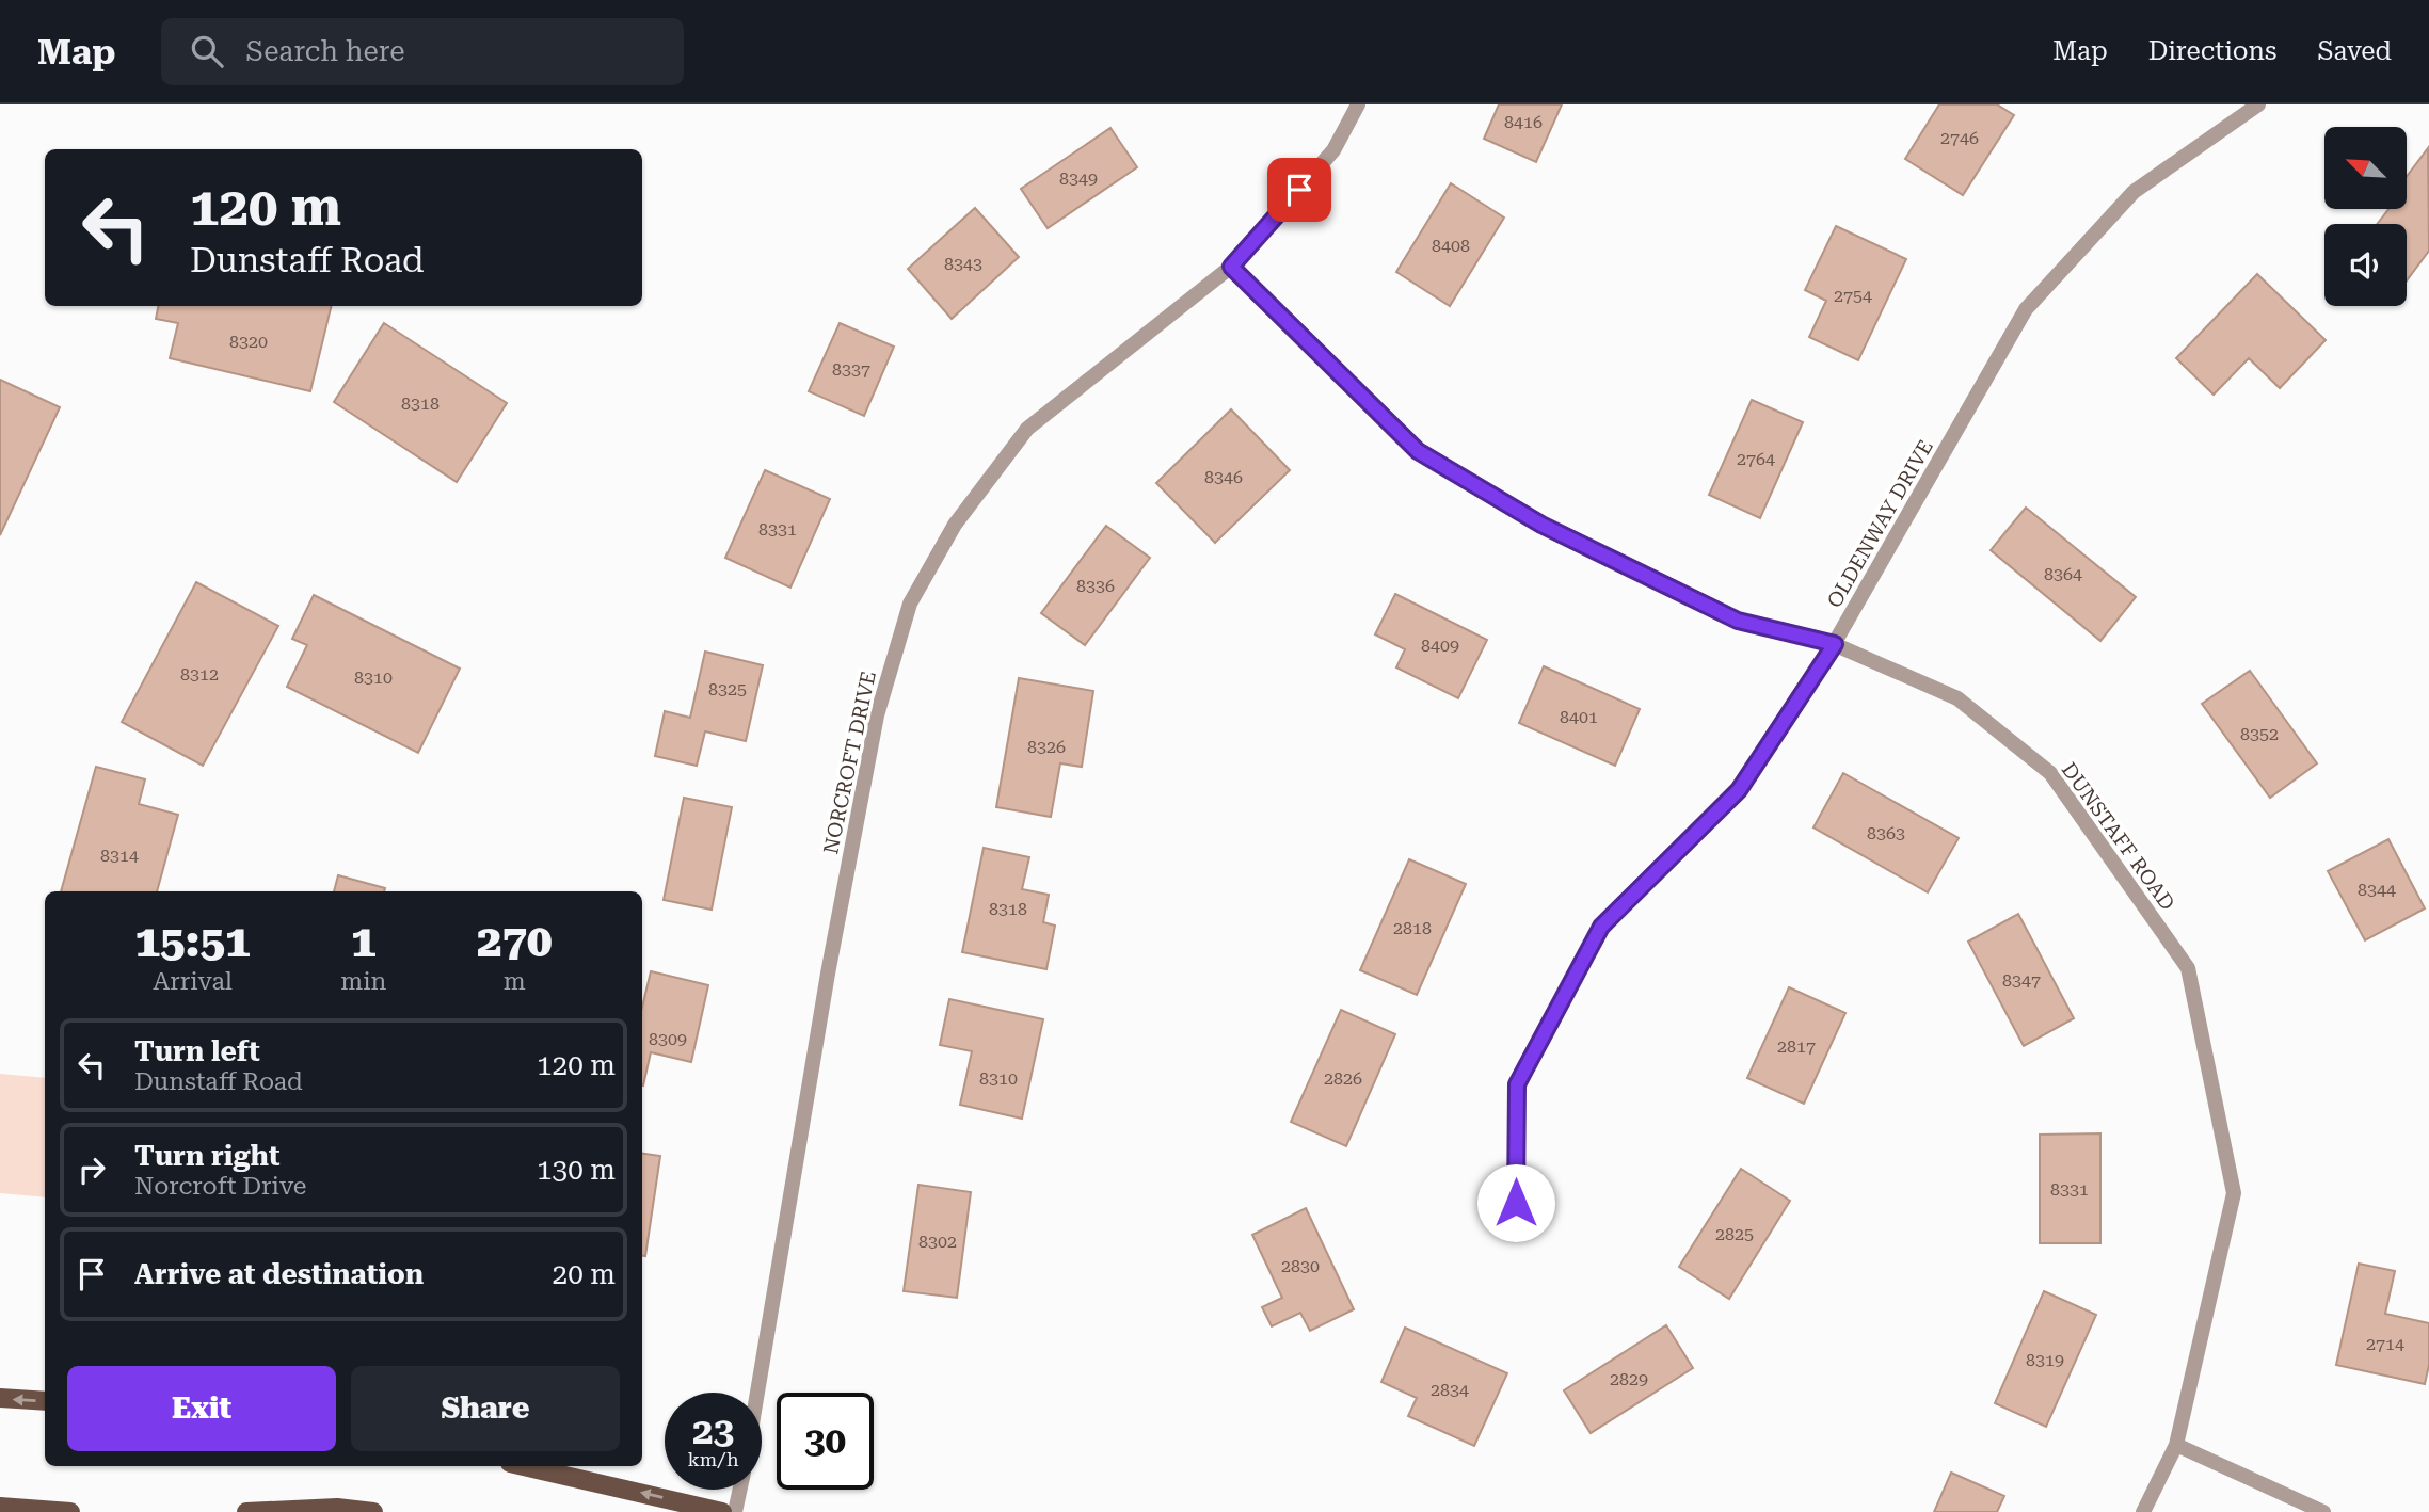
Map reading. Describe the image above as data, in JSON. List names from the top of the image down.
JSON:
{
  "streets": {
    "street": ["OLDENWAY DRIVE", "NORCROFT DRIVE", "DUNSTAFF ROAD"]
  },
  "crossings": [
    ["OLDENWAY DRIVE", "DUNSTAFF ROAD"],
    ["NORCROFT DRIVE", "DUNSTAFF ROAD"]
  ],
  "house_numbers": [
    "8416",
    "2746",
    "8349",
    "8408",
    "8343",
    "2754",
    "8320",
    "8337",
    "8318",
    "2764",
    "8346",
    "8331",
    "8364",
    "8336",
    "8409",
    "8312",
    "8310",
    "8325",
    "8401",
    "8352",
    "8326",
    "8363",
    "8314",
    "8344",
    "8318",
    "2818",
    "8347",
    "8309",
    "2817",
    "8310",
    "2826",
    "8331",
    "2825",
    "8302",
    "2830",
    "2714",
    "8319",
    "2829",
    "2834"
  ],
  "north": "top left",
  "page": {
    "header": "Map",
    "search": "Search here",
    "nav": ["Map", "Directions", "Saved"],
    "turn": ["120 m", "Dunstaff Road"],
    "eta": [
      "15:51",
      "Arrival",
      "1",
      "min",
      "270",
      "m"
    ],
    "list": [
      {
        "name": "Turn left",
        "note": "Dunstaff Road",
        "value": "120 m"
      },
      {
        "name": "Turn right",
        "note": "Norcroft Drive",
        "value": "130 m"
      },
      {
        "name": "Arrive at destination",
        "value": "20 m"
      }
    ],
    "buttons": ["Exit", "Share"],
    "speed": "23 km/h",
    "limit": "30"
  }
}
